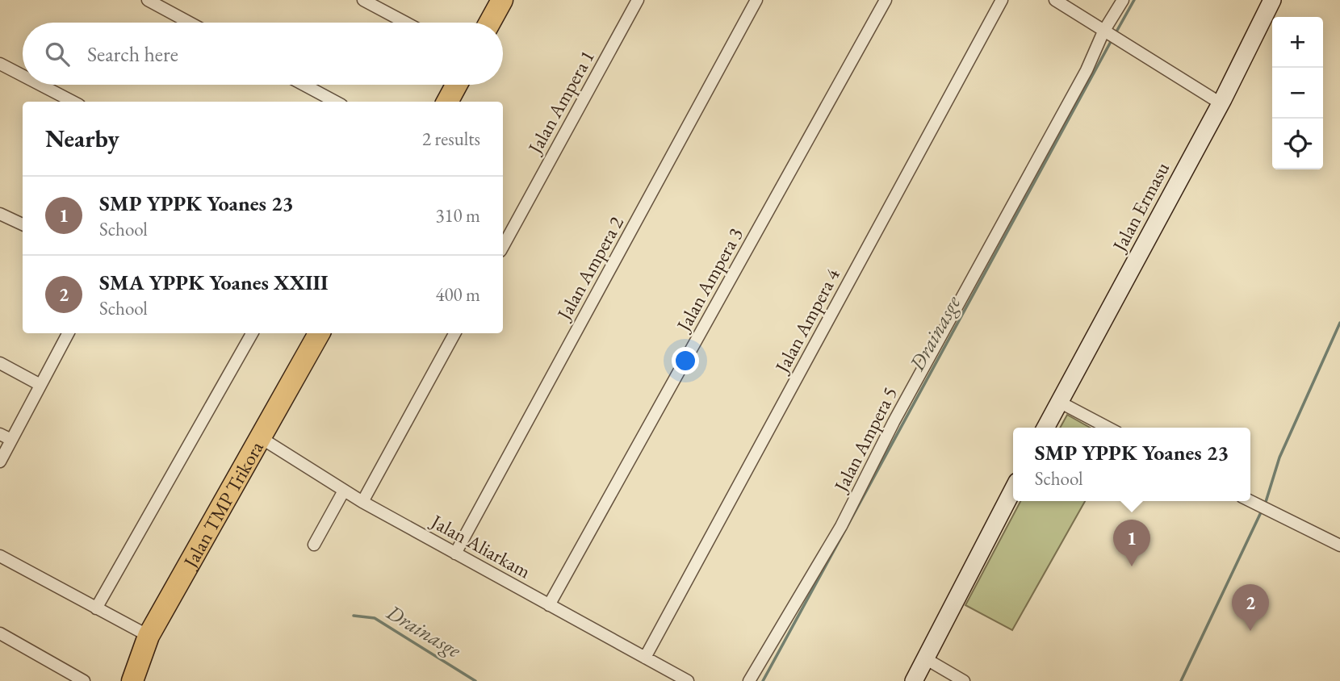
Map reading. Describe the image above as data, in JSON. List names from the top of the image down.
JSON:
{
  "streets": {
    "highway": ["Jalan TMP Trikora"],
    "street": [
      "Jalan Ampera 1",
      "Jalan Ermasu",
      "Jalan Ampera 2",
      "Jalan Ampera 3",
      "Jalan Ampera 4",
      "Jalan Ampera 5",
      "Jalan Aliarkam"
    ]
  },
  "crossings": [
    ["Jalan Ampera 2", "Jalan Aliarkam"],
    ["Jalan Ampera 3", "Jalan Aliarkam"],
    ["Jalan Ampera 4", "Jalan Aliarkam"],
    ["Jalan TMP Trikora", "Jalan Aliarkam"]
  ],
  "water": ["Drainasge"],
  "page": {
    "map_buttons": ["+", "−"],
    "search": "Search here",
    "heading": ["Nearby", "2 results"],
    "list": [
      {
        "mark": "1",
        "name": "SMP YPPK Yoanes 23",
        "note": "School",
        "value": "310 m"
      },
      {
        "mark": "2",
        "name": "SMA YPPK Yoanes XXIII",
        "note": "School",
        "value": "400 m"
      }
    ],
    "popup": ["SMP YPPK Yoanes 23", "School"],
    "pins": ["1", "2"]
  }
}
